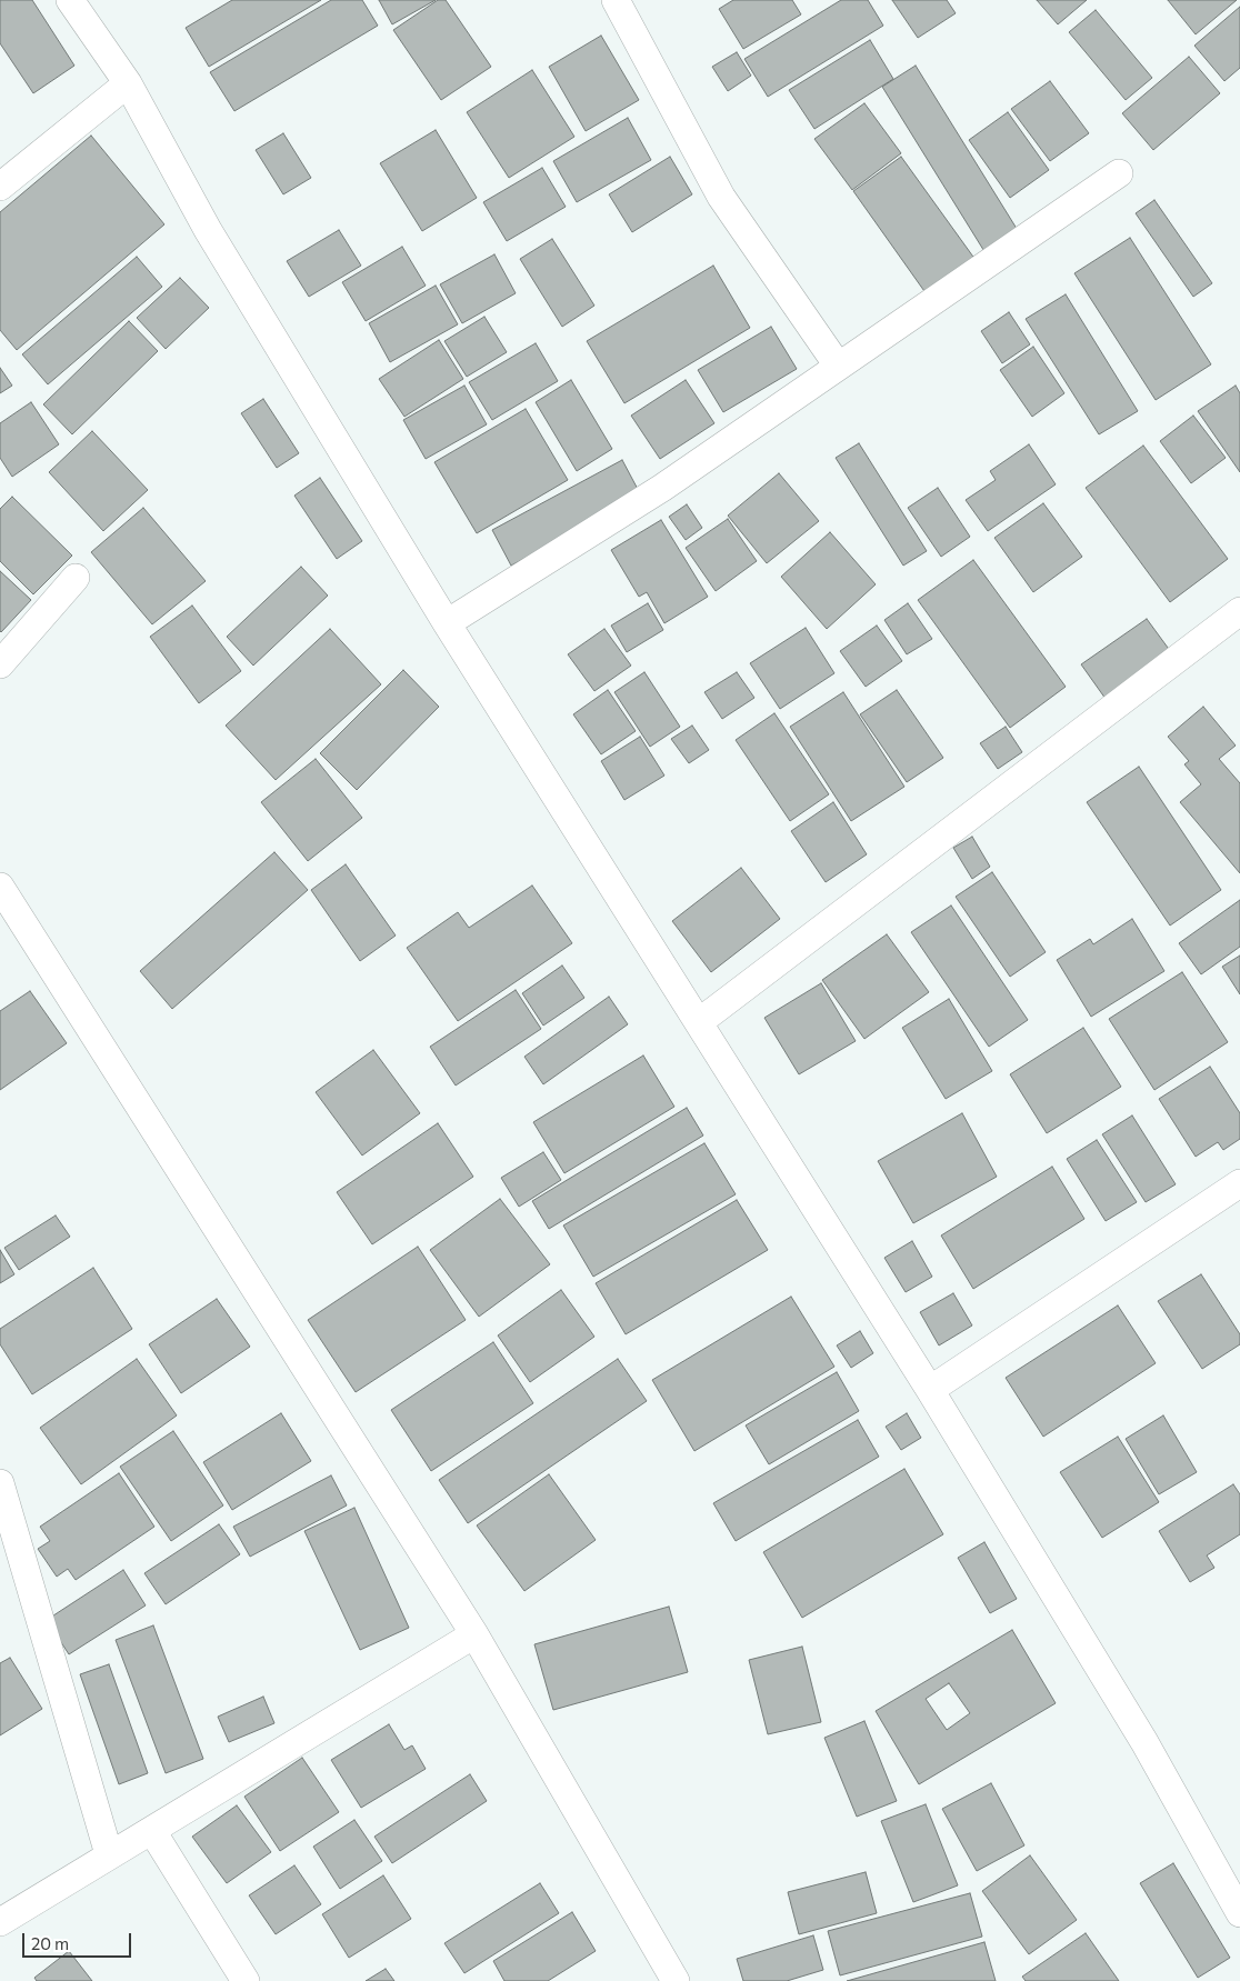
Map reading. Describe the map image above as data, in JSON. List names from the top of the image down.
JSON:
{
  "scale_bar": "20 m"
}
